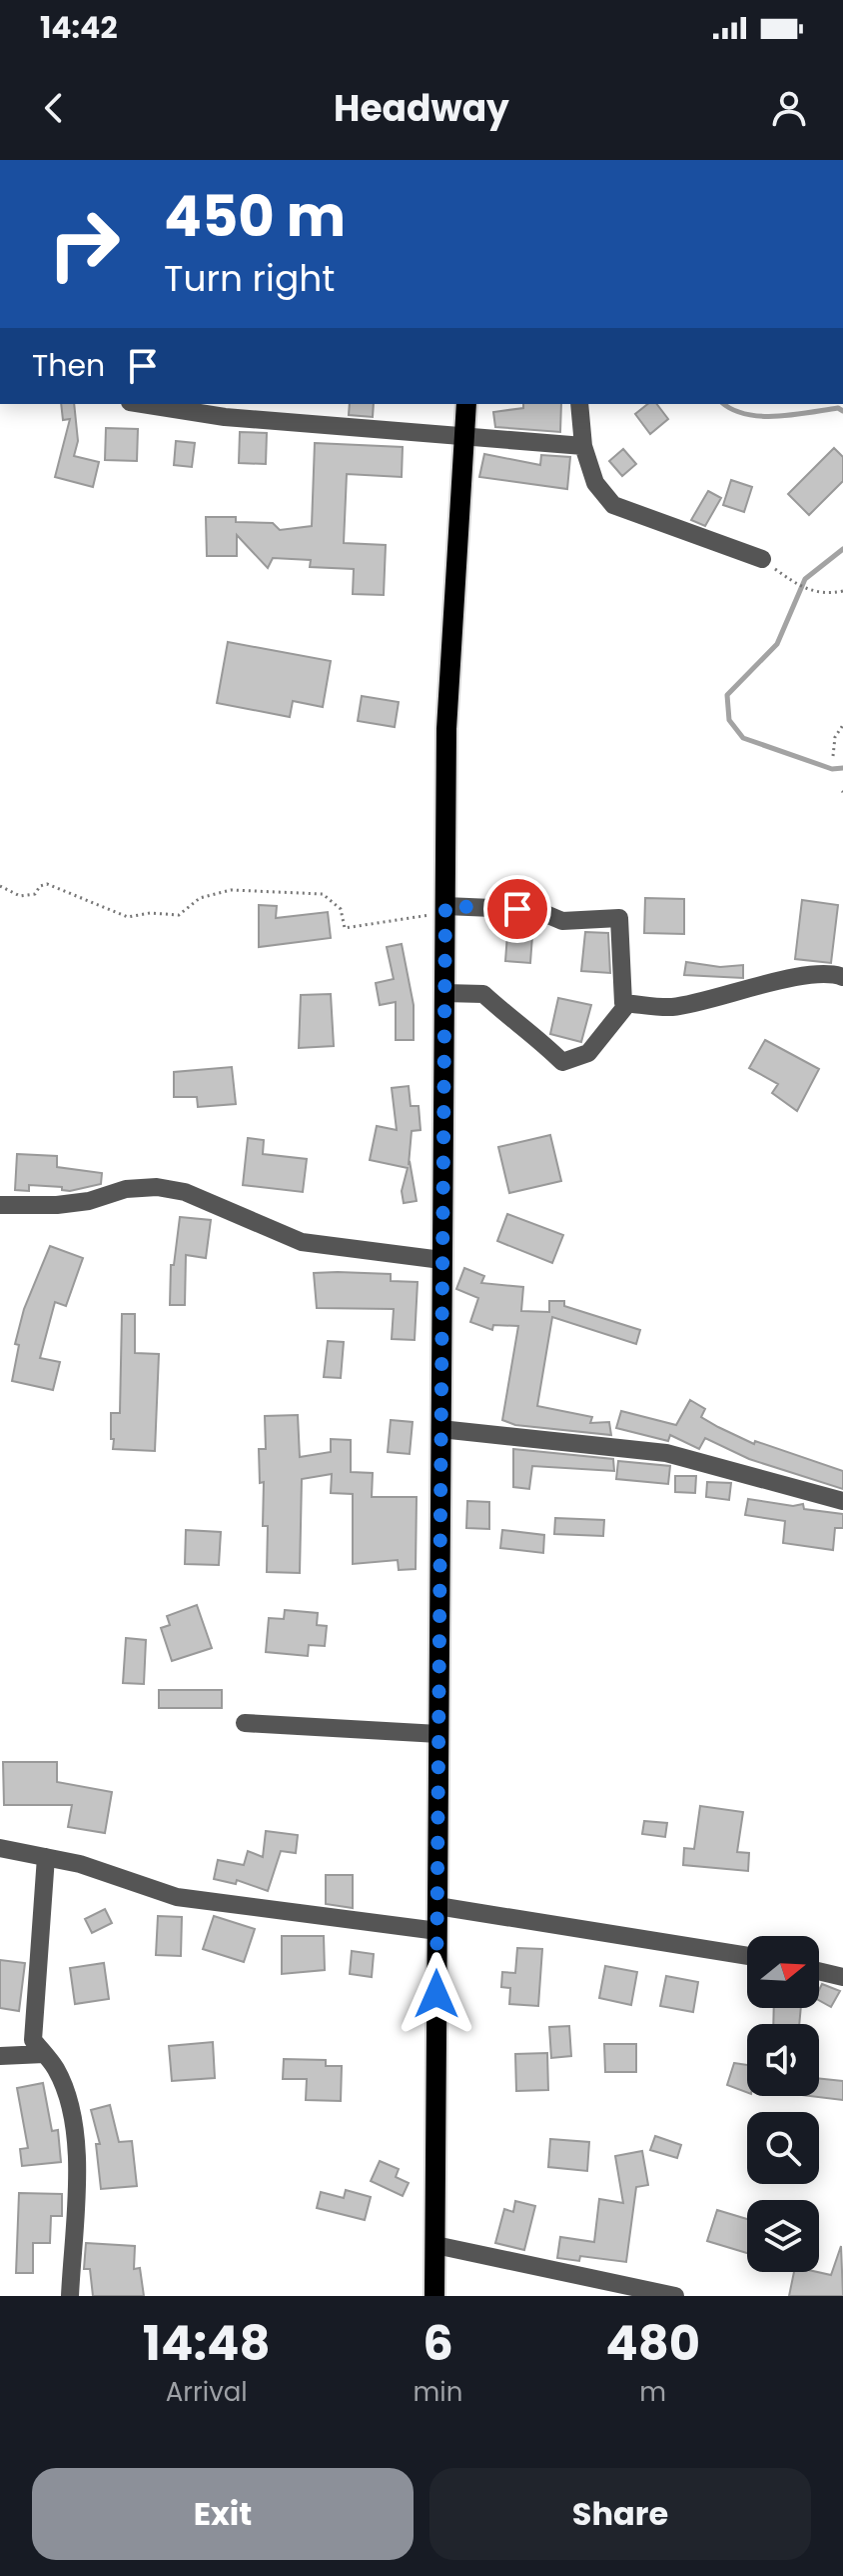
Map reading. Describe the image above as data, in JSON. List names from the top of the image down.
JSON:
{
  "north": "right",
  "page": {
    "status": "14:42",
    "header": "Headway",
    "turn": ["450 m", "Turn right"],
    "then": "Then",
    "eta": [
      "14:48",
      "Arrival",
      "6",
      "min",
      "480",
      "m"
    ],
    "buttons": ["Exit", "Share"]
  }
}
